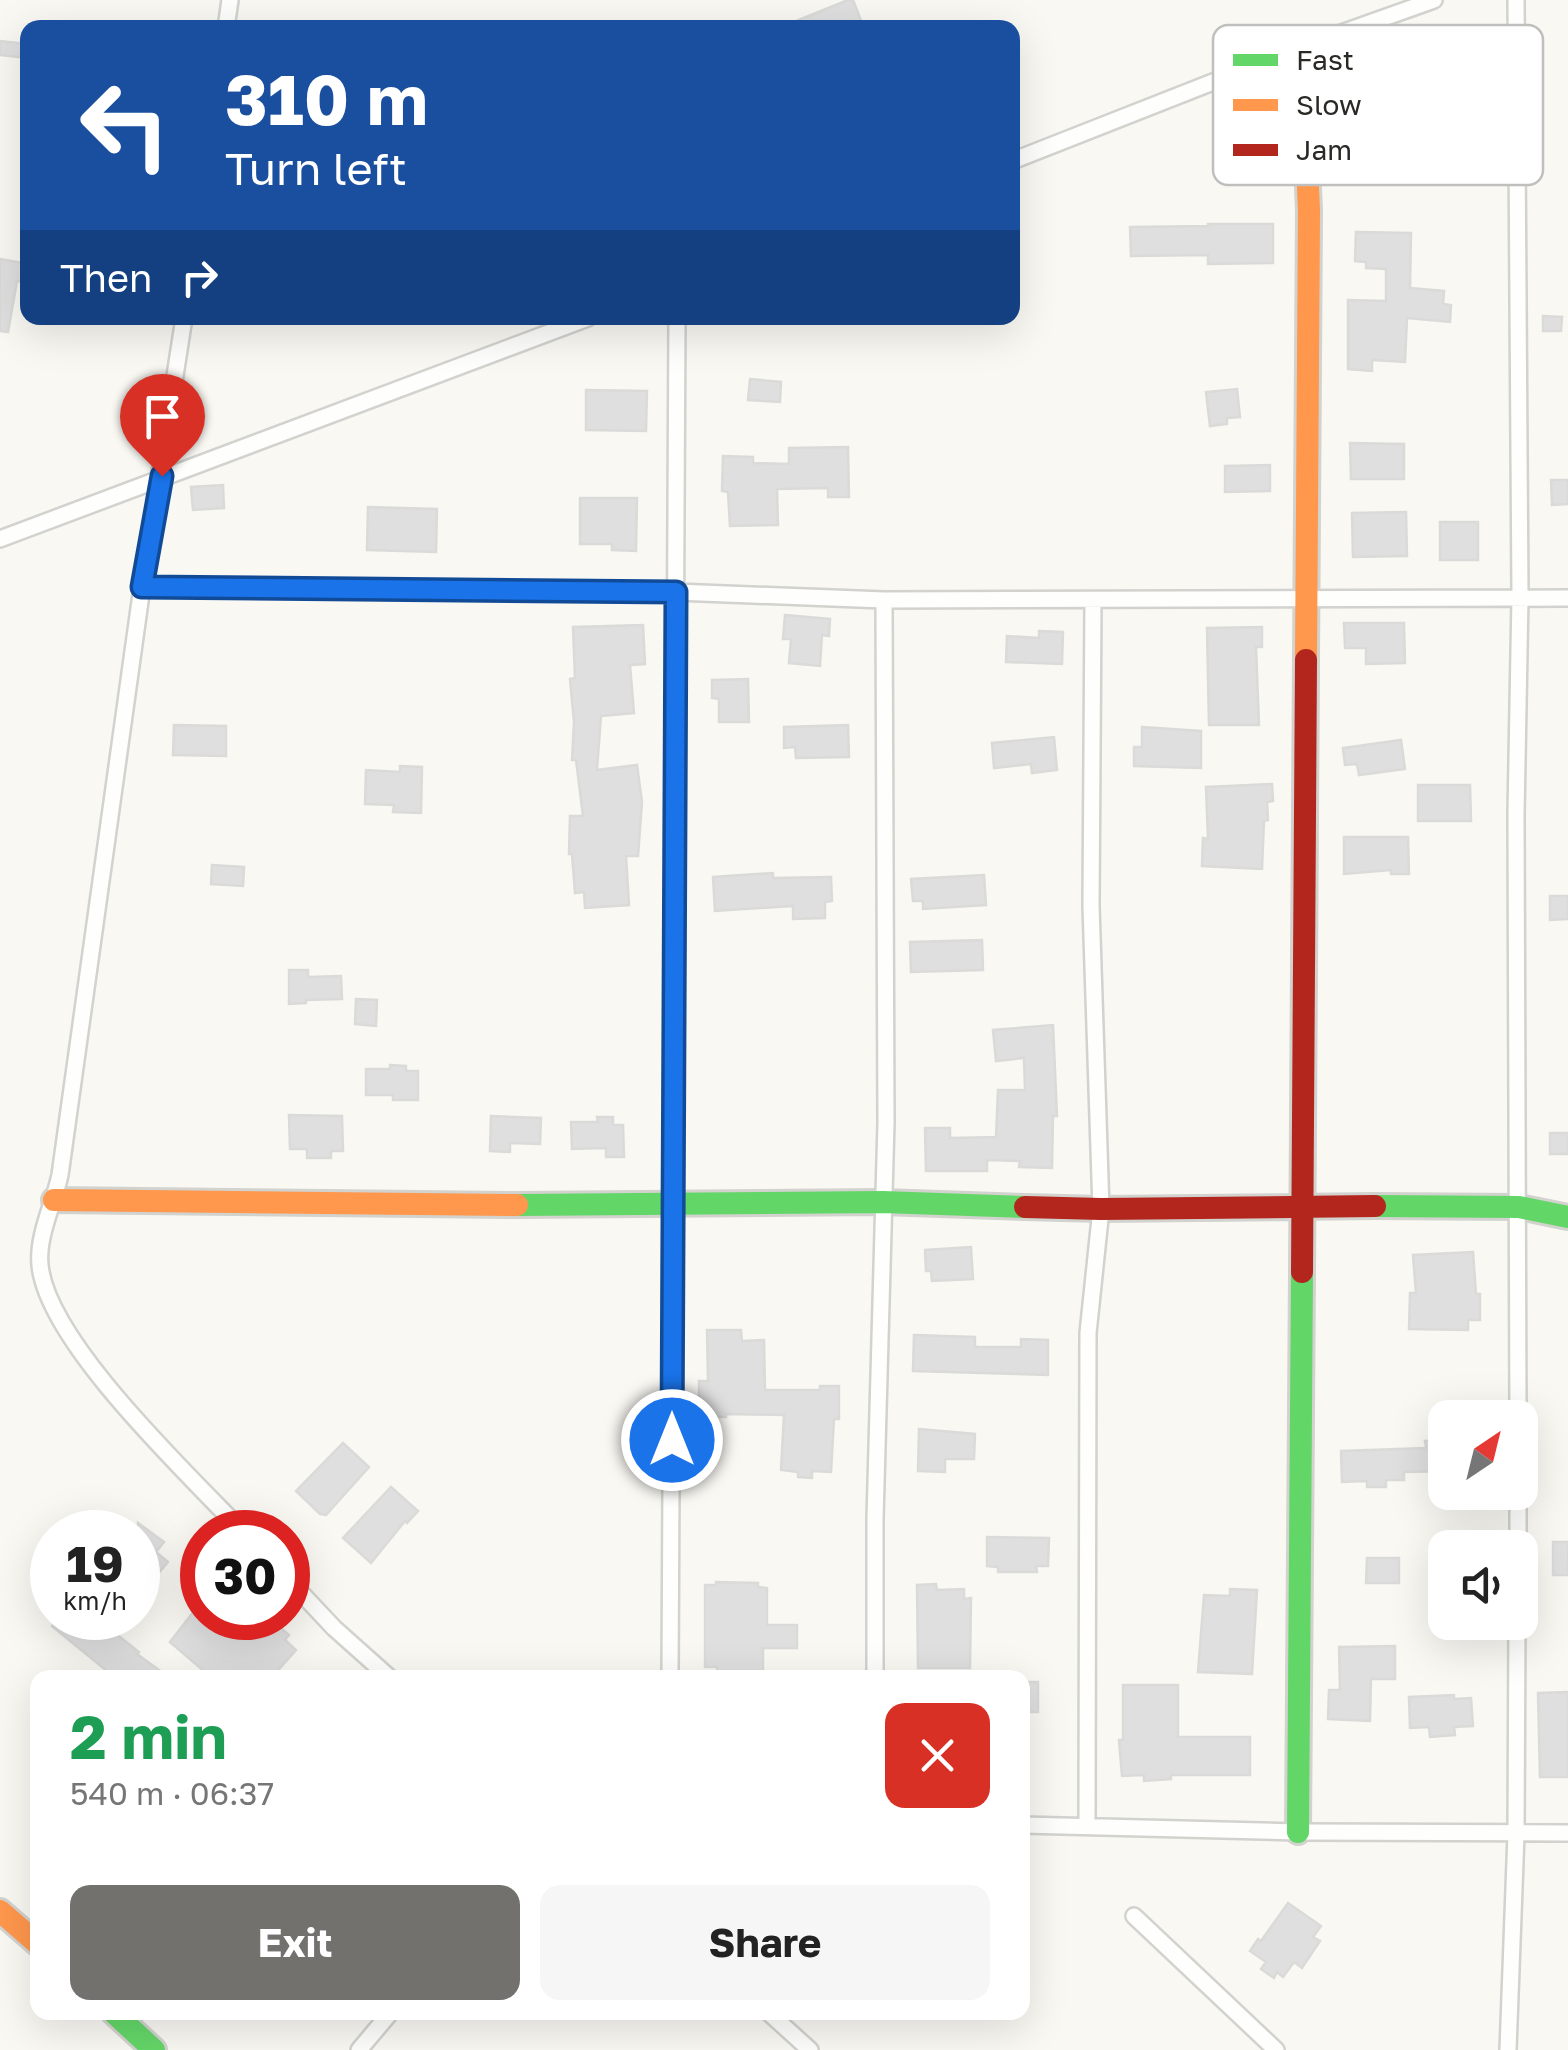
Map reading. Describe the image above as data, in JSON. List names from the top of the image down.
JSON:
{
  "legend": ["Fast", "Slow", "Jam"],
  "north": "top right",
  "page": {
    "turn": ["310 m", "Turn left"],
    "then": "Then",
    "speed": "19 km/h",
    "limit": "30",
    "heading": ["2 min", "540 m · 06:37"],
    "buttons": ["Exit", "Share"]
  }
}
